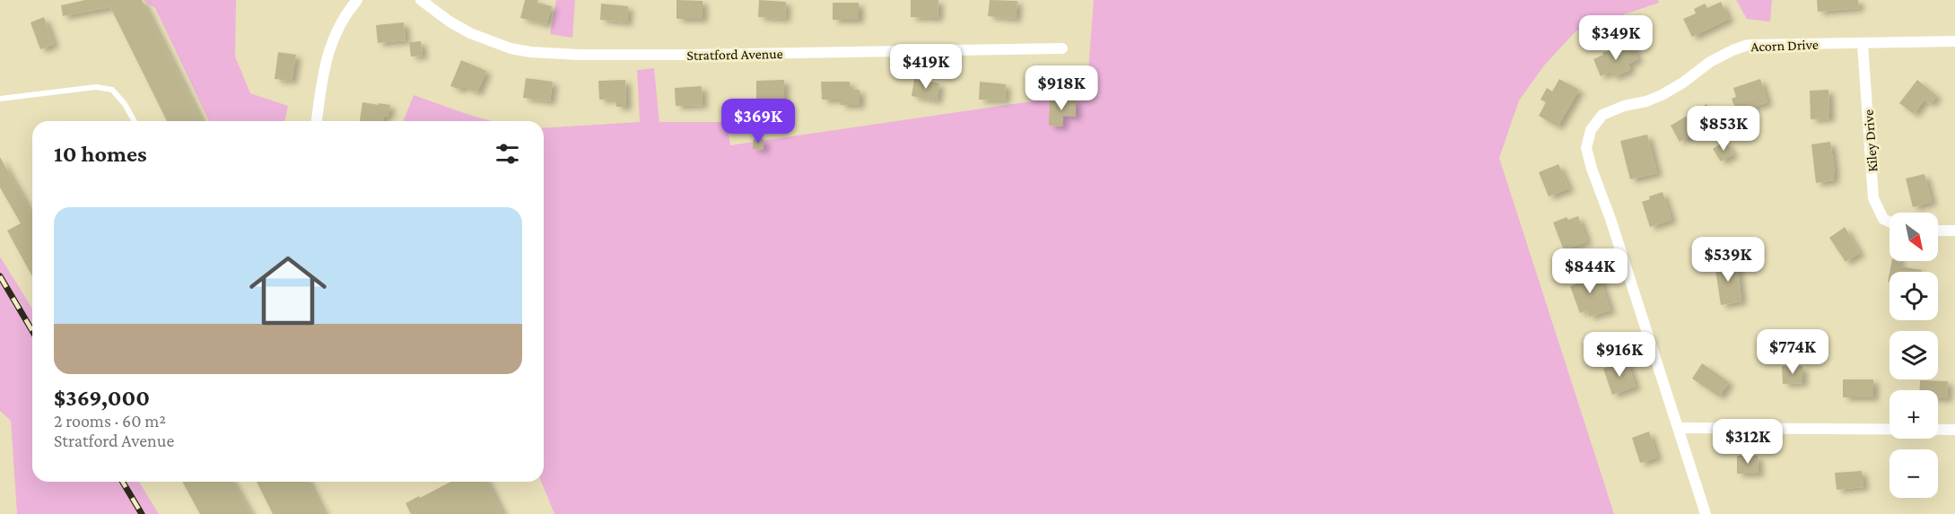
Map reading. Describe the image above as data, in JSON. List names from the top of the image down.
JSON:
{
  "streets": {
    "street": ["Acorn Drive", "Stratford Avenue", "Kiley Drive"]
  },
  "crossings": [
    ["Acorn Drive", "Kiley Drive"]
  ],
  "north": "bottom right",
  "page": {
    "price": [
      "$349K",
      "$419K",
      "$918K",
      "$369K",
      "$853K",
      "$539K",
      "$844K",
      "$774K",
      "$916K",
      "$312K"
    ],
    "heading": "10 homes",
    "list": [
      {
        "name": "$369,000",
        "note": "2 rooms · 60 m² · Stratford Avenue"
      }
    ],
    "map_buttons": ["+", "−"]
  }
}
